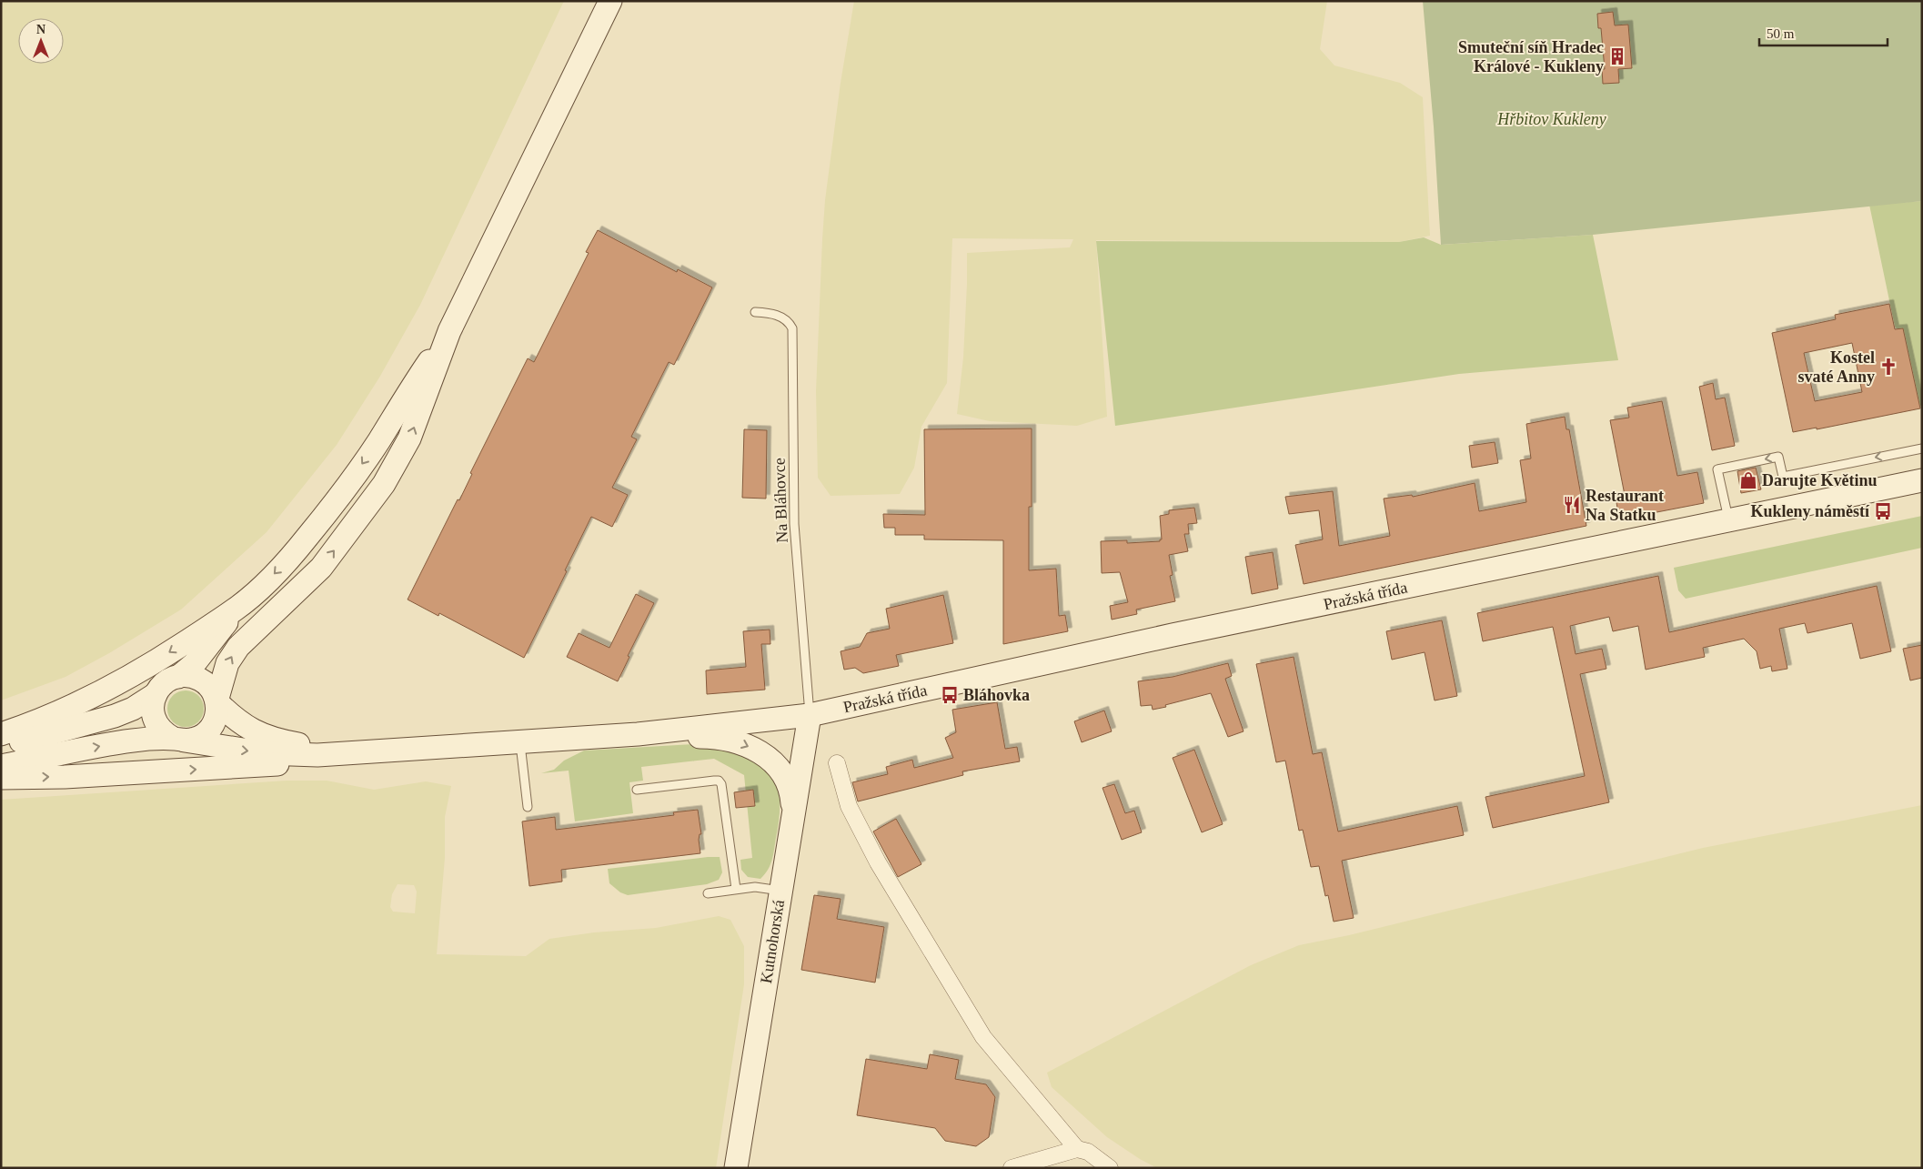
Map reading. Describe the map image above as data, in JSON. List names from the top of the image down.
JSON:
{
  "streets": {
    "main road": ["Pražská třída", "Kutnohorská"],
    "lane": ["Na Bláhovce"]
  },
  "crossings": [
    ["Na Bláhovce", "Pražská třída"],
    ["Na Bláhovce", "Kutnohorská"],
    ["Pražská třída", "Kutnohorská"]
  ],
  "parks": ["Hřbitov Kukleny"],
  "places": {
    "building": ["Smuteční síň Hradec Králové - Kukleny"],
    "church": ["Kostel svaté Anny"],
    "shop": ["Darujte Květinu"],
    "restaurant": ["Restaurant Na Statku"],
    "bus stop": ["Kukleny náměstí", "Bláhovka"]
  },
  "scale_bar": "50 m",
  "north": "top"
}
